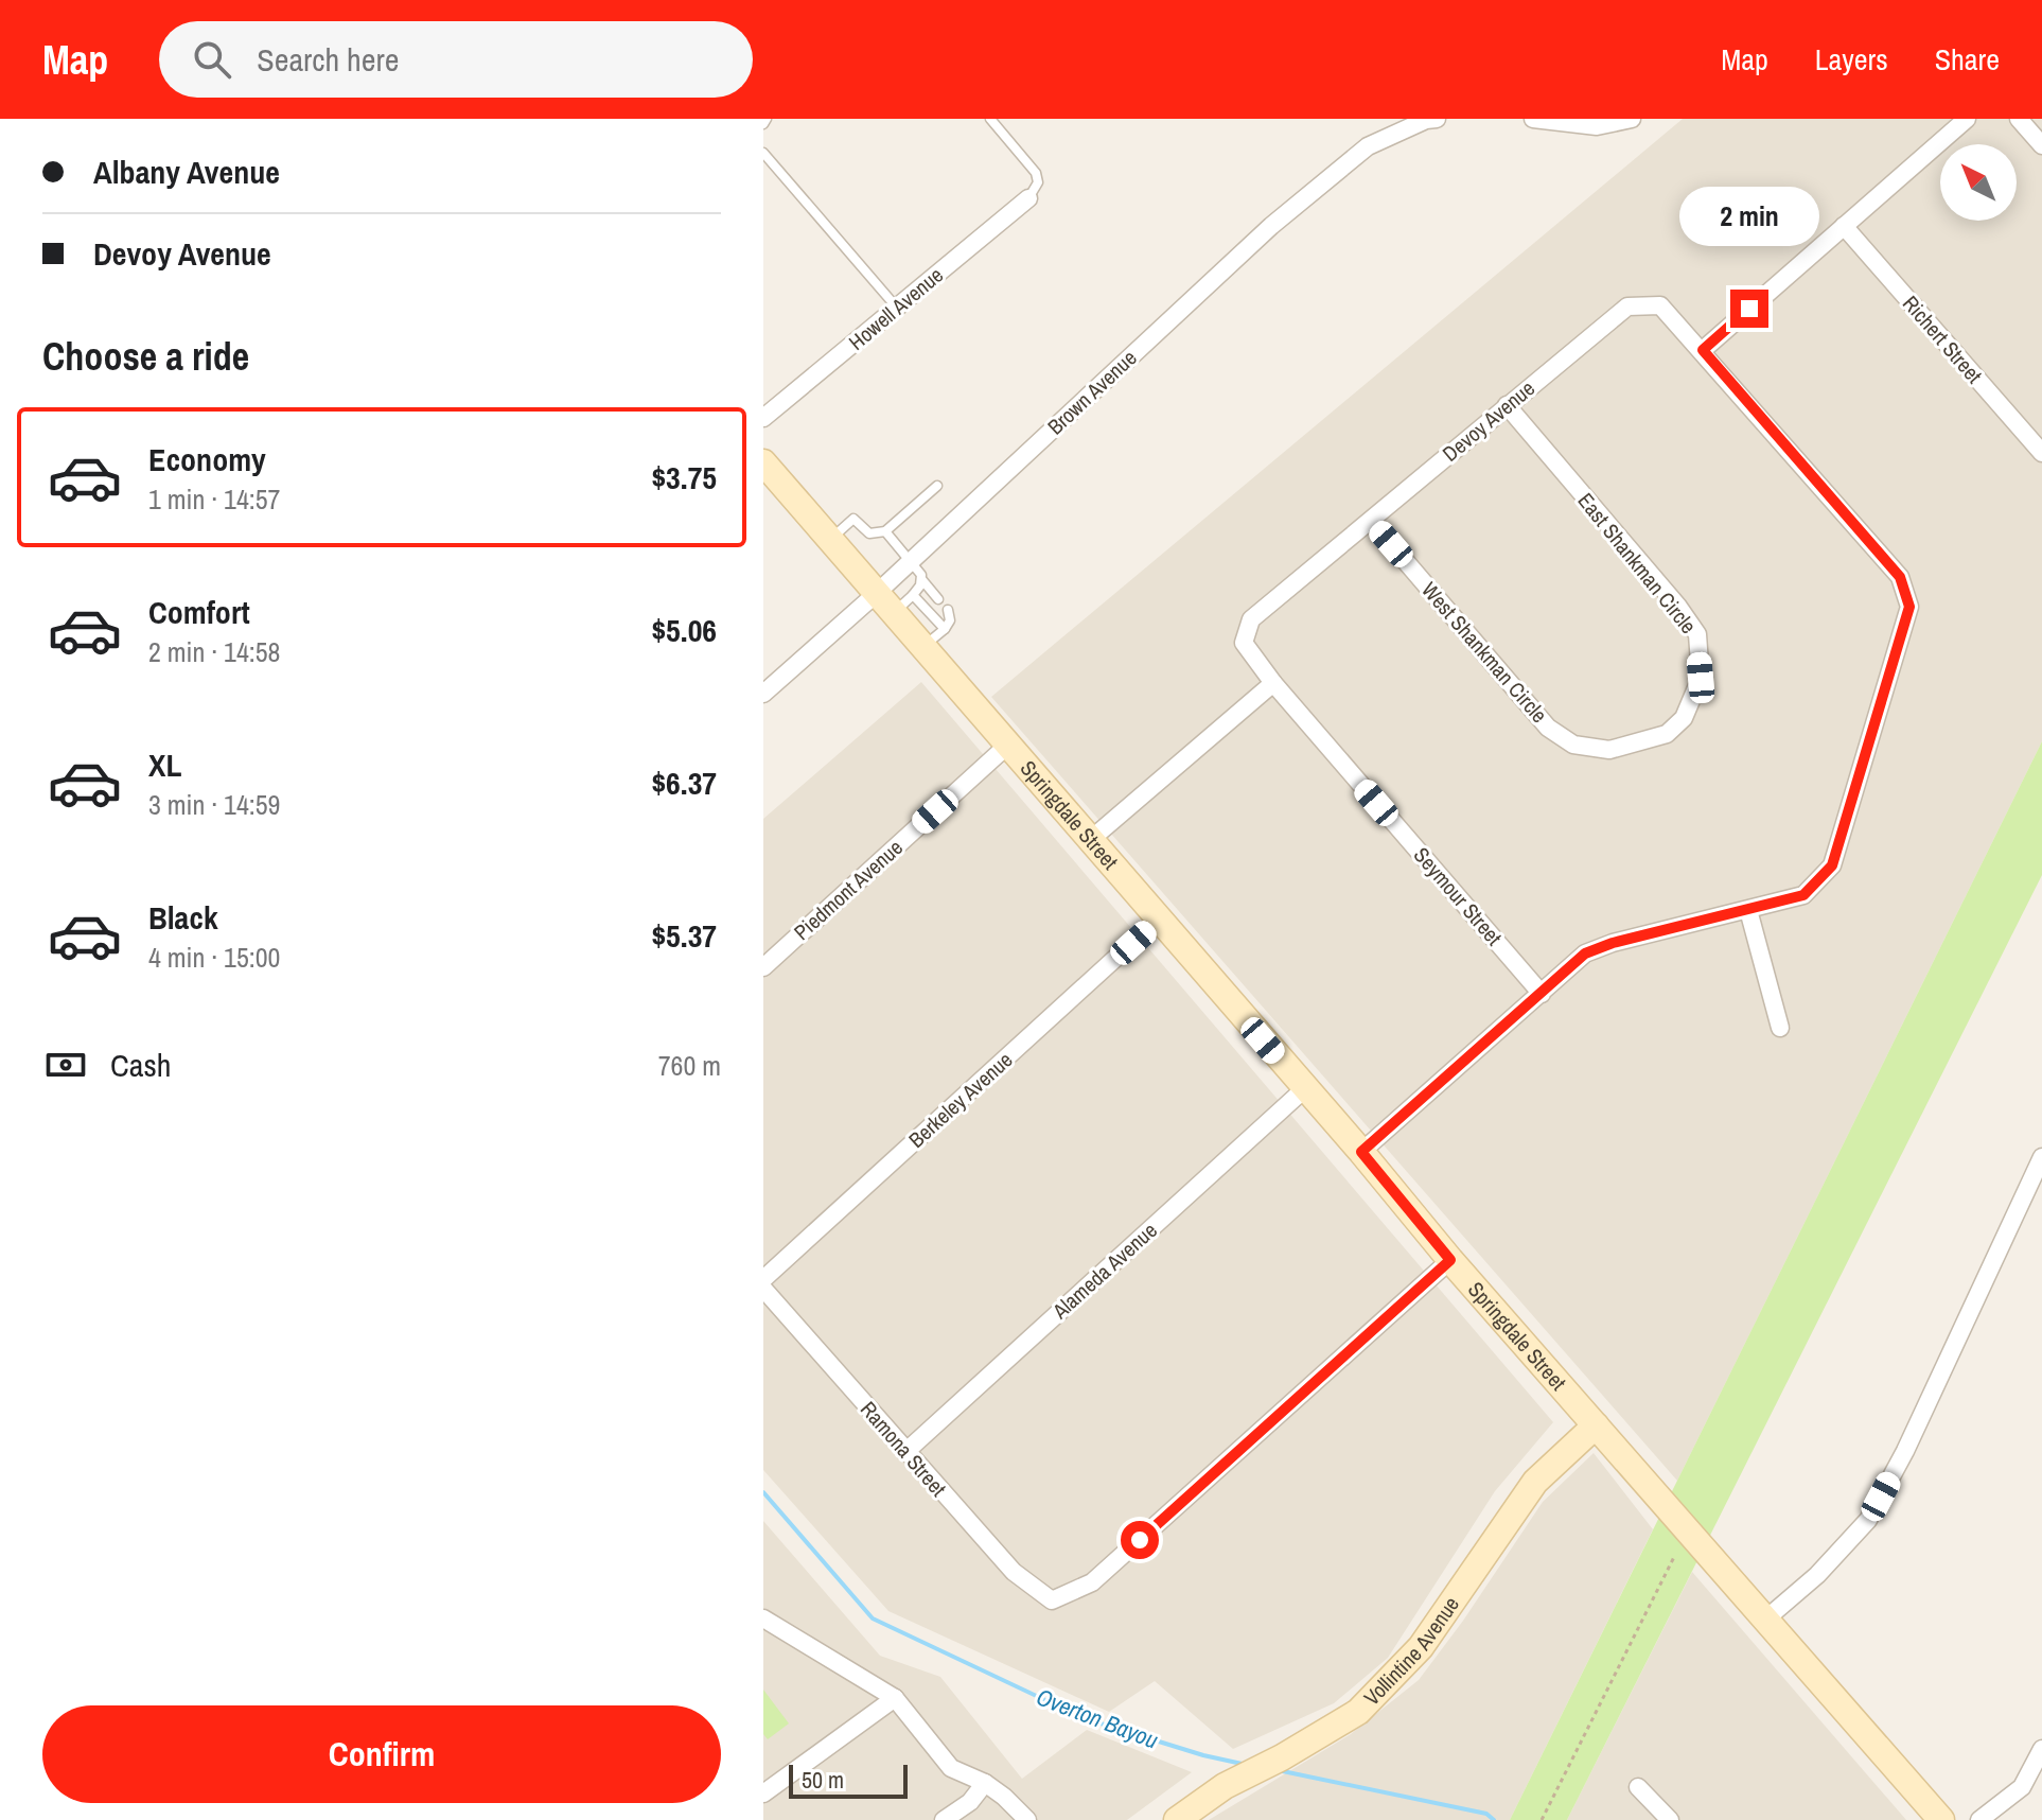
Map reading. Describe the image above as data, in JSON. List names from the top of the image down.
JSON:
{
  "streets": {
    "street": [
      "Howell Avenue",
      "Richert Street",
      "Brown Avenue",
      "Devoy Avenue",
      "East Shankman Circle",
      "West Shankman Circle",
      "Springdale Street",
      "Piedmont Avenue",
      "Seymour Street",
      "Berkeley Avenue",
      "Alameda Avenue",
      "Ramona Street",
      "Vollintine Avenue"
    ]
  },
  "crossings": [
    ["Brown Avenue", "Springdale Street"],
    ["Devoy Avenue", "East Shankman Circle"],
    ["Devoy Avenue", "West Shankman Circle"],
    ["Devoy Avenue", "Seymour Street"],
    ["East Shankman Circle", "West Shankman Circle"],
    ["Springdale Street", "Piedmont Avenue"],
    ["Springdale Street", "Berkeley Avenue"],
    ["Springdale Street", "Alameda Avenue"],
    ["Springdale Street", "Ramona Street"],
    ["Springdale Street", "Vollintine Avenue"],
    ["Alameda Avenue", "Ramona Street"]
  ],
  "water": ["Overton Bayou"],
  "scale_bar": "50 m",
  "north": "top left",
  "page": {
    "header": "Map",
    "search": "Search here",
    "nav": ["Map", "Layers", "Share"],
    "banner": ["Albany Avenue", "Devoy Avenue"],
    "bubble": "2 min",
    "heading": "Choose a ride",
    "list": [
      {
        "name": "Economy",
        "note": "1 min · 14:57",
        "value": "$3.75"
      },
      {
        "name": "Comfort",
        "note": "2 min · 14:58",
        "value": "$5.06"
      },
      {
        "name": "XL",
        "note": "3 min · 14:59",
        "value": "$6.37"
      },
      {
        "name": "Black",
        "note": "4 min · 15:00",
        "value": "$5.37"
      }
    ],
    "pay": ["Cash", "760 m"],
    "buttons": "Confirm",
    "scale": "50 m"
  }
}
